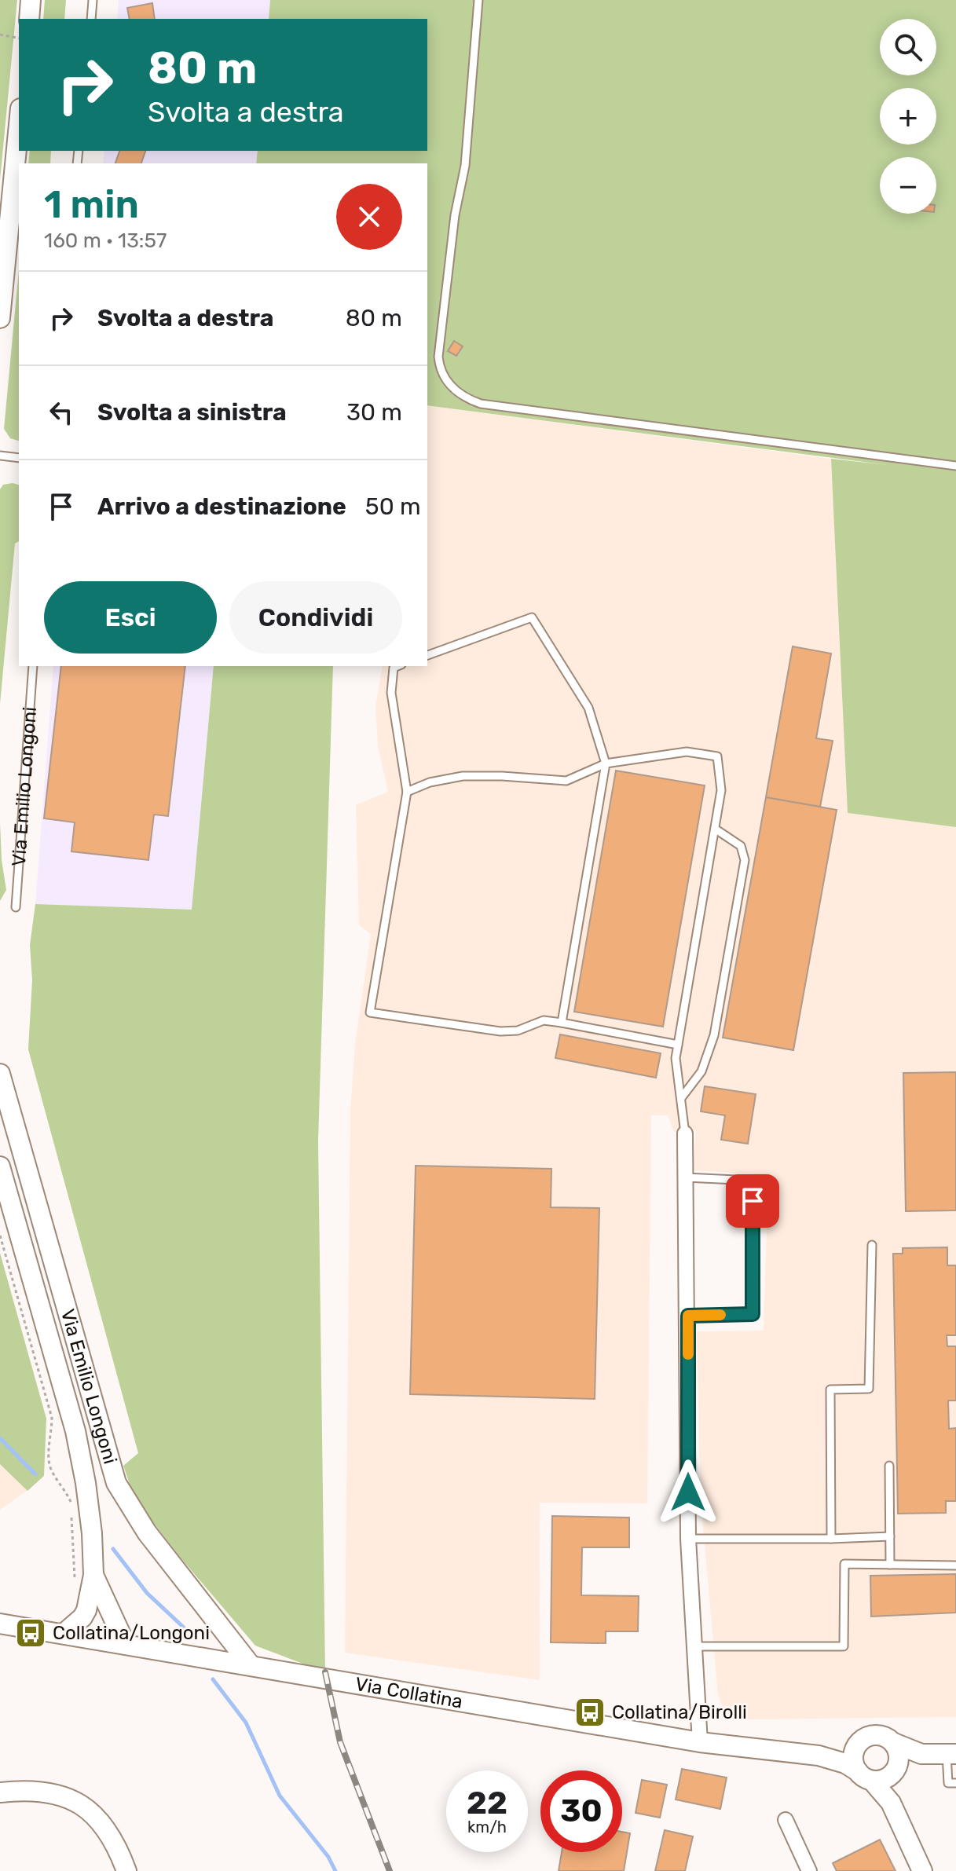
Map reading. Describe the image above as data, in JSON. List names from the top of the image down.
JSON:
{
  "streets": {
    "street": ["Via Emilio Longoni", "Via Collatina"]
  },
  "crossings": [
    ["Via Emilio Longoni", "Via Collatina"]
  ],
  "places": {
    "bus stop": ["Collatina/Longoni", "Collatina/Birolli"]
  },
  "page": {
    "map_buttons": ["+", "−"],
    "turn": ["80 m", "Svolta a destra"],
    "heading": ["1 min", "160 m · 13:57"],
    "list": [
      {
        "name": "Svolta a destra",
        "value": "80 m"
      },
      {
        "name": "Svolta a sinistra",
        "value": "30 m"
      },
      {
        "name": "Arrivo a destinazione",
        "value": "50 m"
      }
    ],
    "buttons": ["Esci", "Condividi"],
    "speed": "22 km/h",
    "limit": "30"
  }
}
